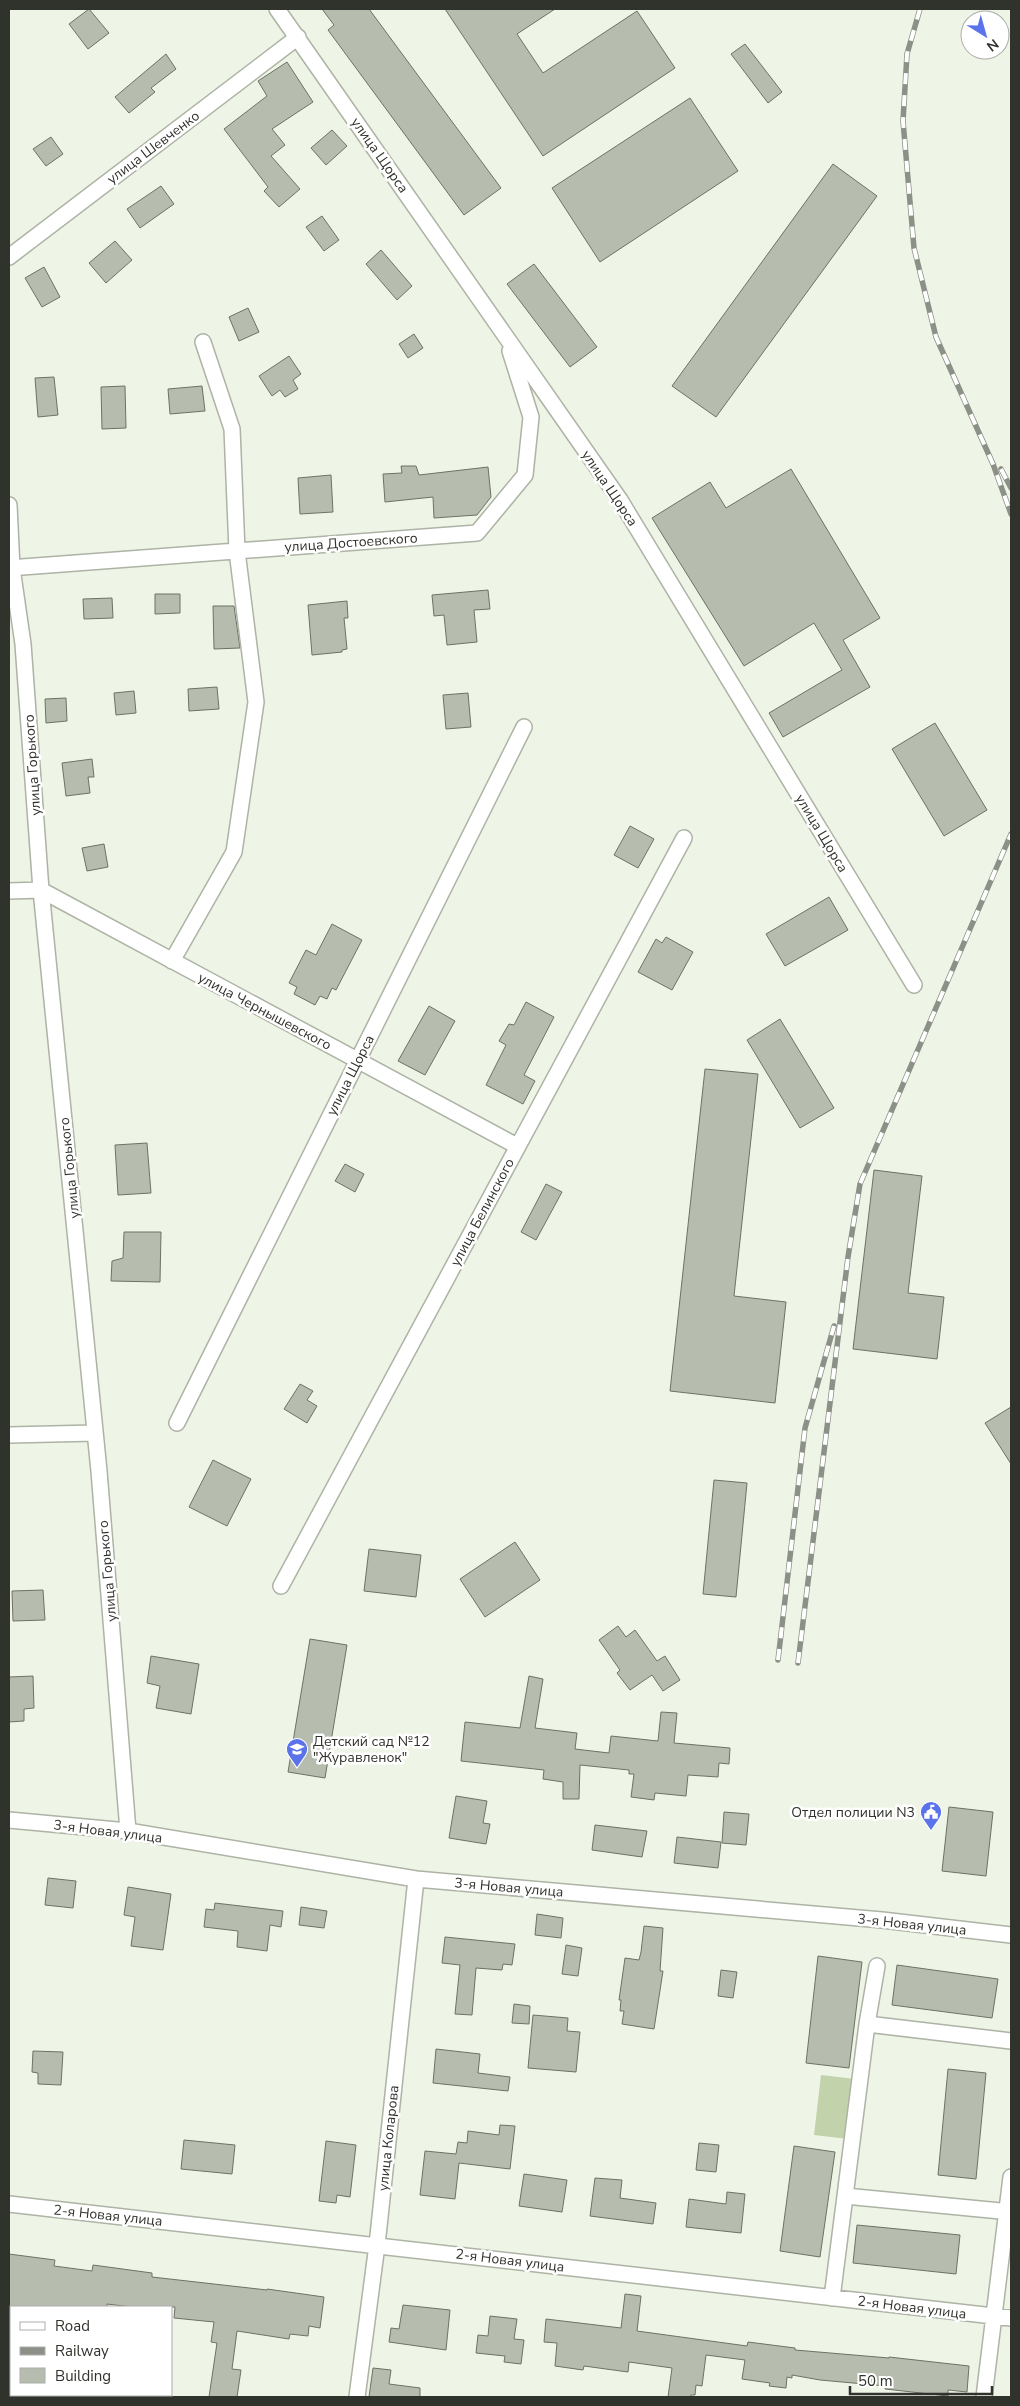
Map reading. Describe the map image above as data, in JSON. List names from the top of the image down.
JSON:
{
  "streets": {
    "street": [
      "улица Шевченко",
      "улица Щорса",
      "улица Достоевского",
      "улица Горького",
      "улица Чернышевского",
      "улица Белинского",
      "3-я Новая улица",
      "улица Коларова",
      "2-я Новая улица"
    ]
  },
  "crossings": [
    ["улица Шевченко", "улица Щорса"],
    ["улица Щорса", "улица Достоевского"],
    ["улица Щорса", "улица Чернышевского"],
    ["улица Достоевского", "улица Горького"],
    ["улица Горького", "улица Чернышевского"],
    ["улица Горького", "3-я Новая улица"],
    ["улица Чернышевского", "улица Белинского"],
    ["3-я Новая улица", "улица Коларова"],
    ["улица Коларова", "2-я Новая улица"]
  ],
  "places": {
    "school or university": ["Детский сад №12 \"Журавленок\""],
    "public building": ["Отдел полиции N3"]
  },
  "legend": ["Road", "Railway", "Building"],
  "scale_bar": "50 m",
  "north": "bottom right"
}
